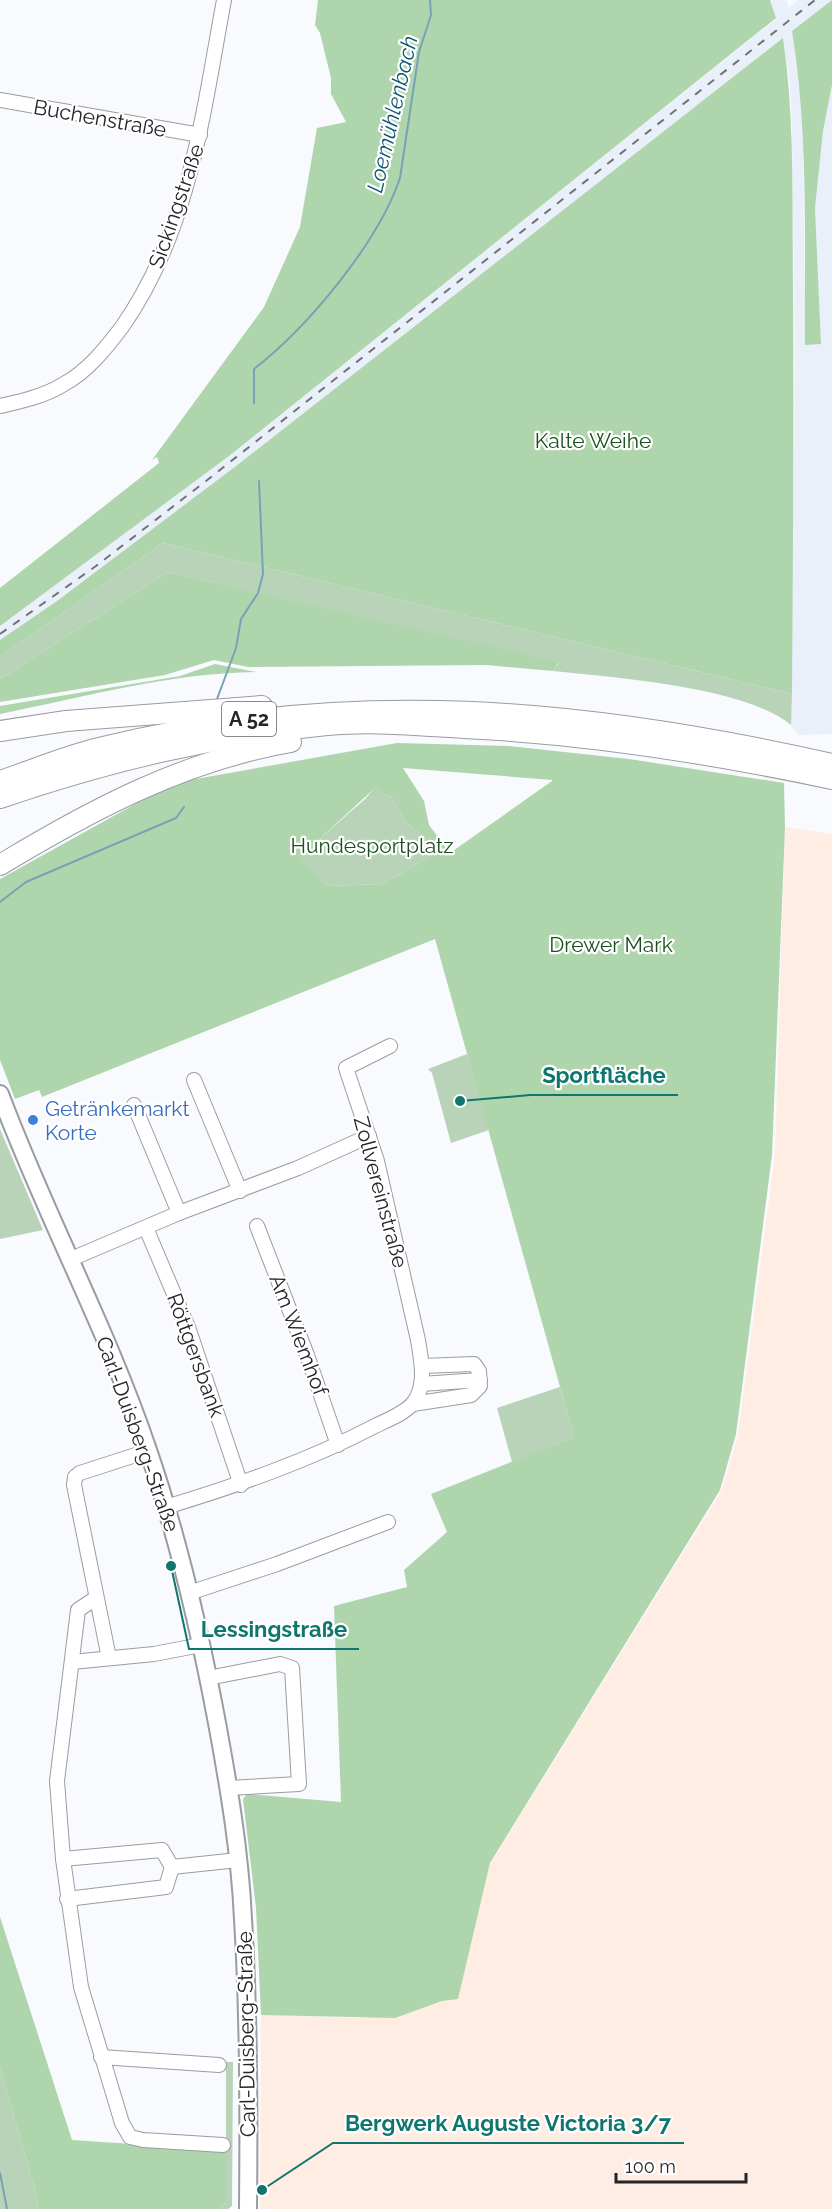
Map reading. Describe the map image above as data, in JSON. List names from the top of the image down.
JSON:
{
  "streets": {
    "highway": ["A 52"],
    "main road": ["Carl-Duisberg-Straße"],
    "street": [
      "Buchenstraße",
      "Sickingstraße",
      "Zollvereinstraße",
      "Am Wiemhof",
      "Röttgersbank"
    ]
  },
  "crossings": [
    ["Buchenstraße", "Sickingstraße"]
  ],
  "water": ["Loemühlenbach"],
  "parks": ["Kalte Weihe", "Hundesportplatz", "Drewer Mark"],
  "places": [
    "Sportfläche",
    "Getränkemarkt Korte",
    "Lessingstraße",
    "Bergwerk Auguste Victoria 3/7"
  ],
  "scale_bar": "100 m"
}
